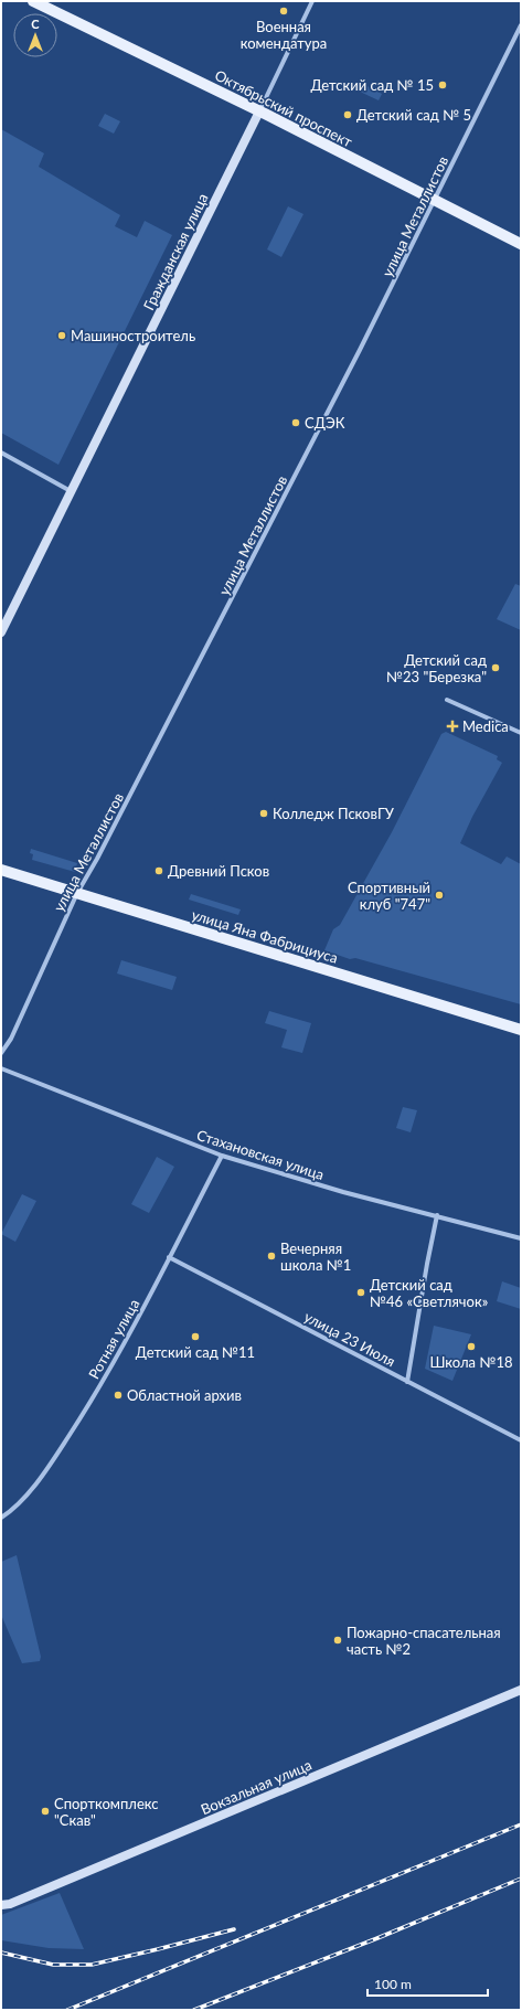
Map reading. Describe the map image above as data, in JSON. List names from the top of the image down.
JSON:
{
  "streets": {
    "main road": ["Октябрьский проспект", "улица Яна Фабрициуса"],
    "street": [
      "улица Металлистов",
      "Гражданская улица",
      "Стахановская улица",
      "Ротная улица",
      "улица 23 Июля",
      "Вокзальная улица"
    ]
  },
  "crossings": [
    ["Октябрьский проспект", "улица Металлистов"],
    ["Октябрьский проспект", "Гражданская улица"],
    ["улица Металлистов", "улица Яна Фабрициуса"],
    ["Стахановская улица", "Ротная улица"],
    ["Ротная улица", "улица 23 Июля"]
  ],
  "places": {
    "other": [
      "Военная комендатура",
      "Детский сад № 15",
      "Детский сад № 5",
      "Машиностроитель",
      "СДЭК",
      "Детский сад №23 \"Березка\"",
      "Колледж ПсковГУ",
      "Древний Псков",
      "Спортивный клуб \"747\"",
      "Вечерняя школа №1",
      "Детский сад №46 «Светлячок»",
      "Детский сад №11",
      "Школа №18",
      "Областной архив",
      "Пожарно-спасательная часть №2",
      "Спорткомплекс \"Скав\""
    ],
    "health": ["Medica"]
  },
  "scale_bar": "100 m",
  "north": "top"
}
